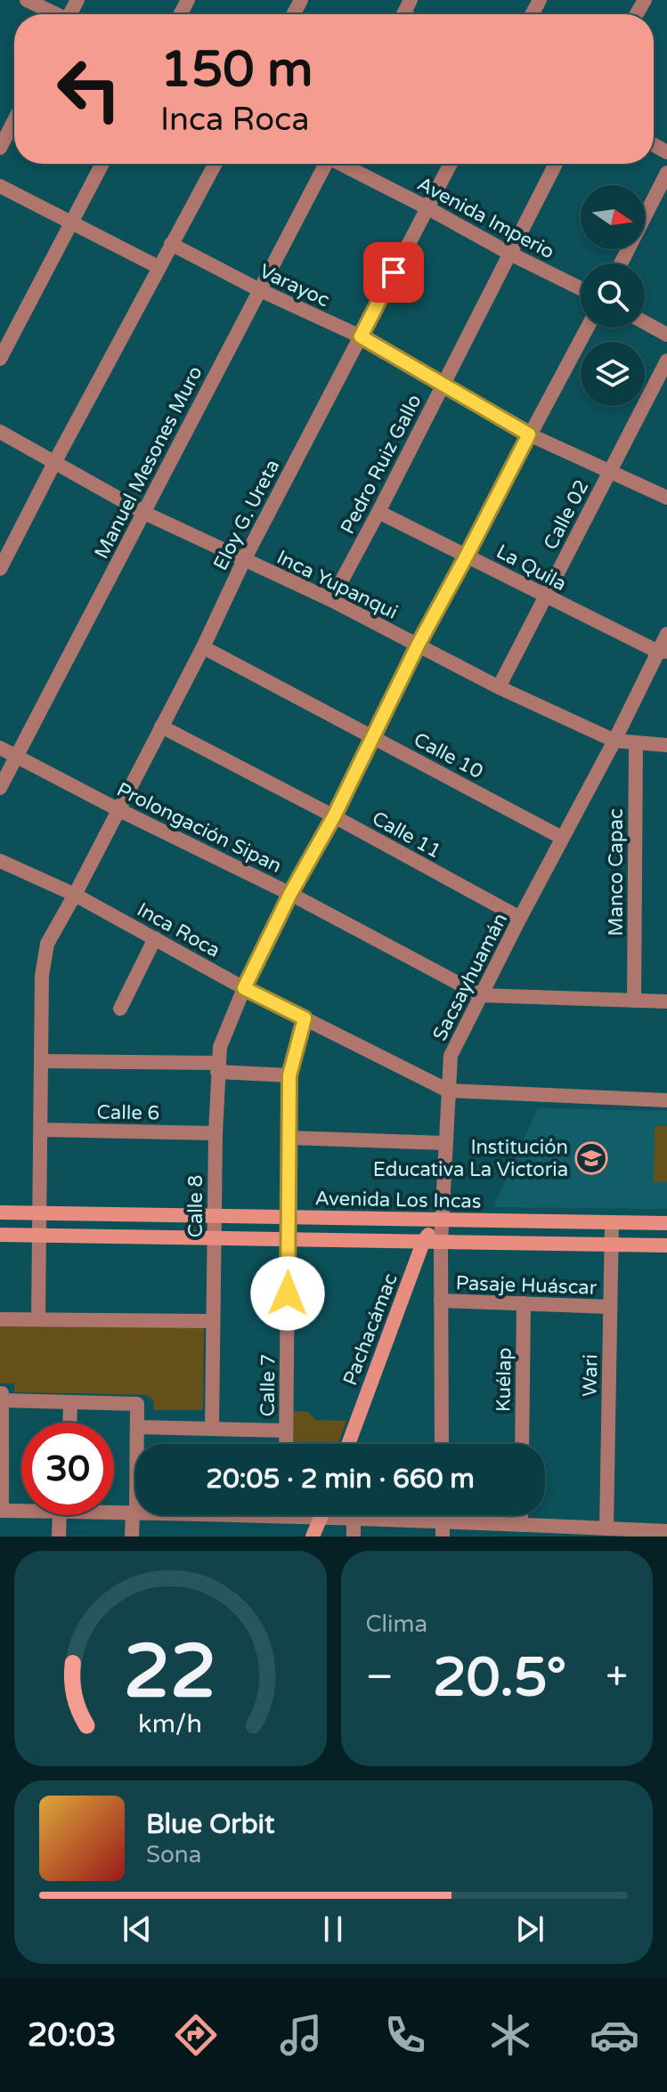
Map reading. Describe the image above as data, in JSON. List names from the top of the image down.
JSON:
{
  "streets": {
    "street": [
      "Avenida Imperio",
      "Varayoc",
      "Manuel Mesones Muro",
      "Pedro Ruiz Gallo",
      "Eloy G. Ureta",
      "Calle 02",
      "La Quila",
      "Inca Yupanqui",
      "Calle 10",
      "Prolongación Sipan",
      "Calle 11",
      "Manco Capac",
      "Inca Roca",
      "Sacsayhuamán",
      "Calle 6",
      "Avenida Los Incas",
      "Calle 8",
      "Pasaje Huáscar",
      "Pachacámac",
      "Wari",
      "Kuélap",
      "Calle 7"
    ]
  },
  "crossings": [
    ["Avenida Imperio", "Pedro Ruiz Gallo"],
    ["Avenida Imperio", "Eloy G. Ureta"],
    ["Varayoc", "Manuel Mesones Muro"],
    ["Varayoc", "Pedro Ruiz Gallo"],
    ["Varayoc", "Eloy G. Ureta"],
    ["Varayoc", "Calle 02"],
    ["Varayoc", "Calle 8"],
    ["Manuel Mesones Muro", "Inca Yupanqui"],
    ["Manuel Mesones Muro", "Prolongación Sipan"],
    ["Pedro Ruiz Gallo", "La Quila"],
    ["Pedro Ruiz Gallo", "Inca Yupanqui"],
    ["Eloy G. Ureta", "Inca Yupanqui"],
    ["Eloy G. Ureta", "Calle 10"],
    ["Eloy G. Ureta", "Prolongación Sipan"],
    ["Eloy G. Ureta", "Calle 11"],
    ["Eloy G. Ureta", "Inca Roca"],
    ["Eloy G. Ureta", "Calle 6"],
    ["Eloy G. Ureta", "Avenida Los Incas"],
    ["Calle 02", "La Quila"],
    ["Calle 02", "Inca Yupanqui"],
    ["La Quila", "Sacsayhuamán"],
    ["La Quila", "Calle 8"],
    ["Inca Yupanqui", "Manco Capac"],
    ["Inca Yupanqui", "Sacsayhuamán"],
    ["Inca Yupanqui", "Calle 8"],
    ["Calle 10", "Sacsayhuamán"],
    ["Calle 10", "Calle 8"],
    ["Prolongación Sipan", "Manco Capac"],
    ["Prolongación Sipan", "Sacsayhuamán"],
    ["Prolongación Sipan", "Calle 8"],
    ["Calle 11", "Sacsayhuamán"],
    ["Calle 11", "Calle 8"],
    ["Inca Roca", "Sacsayhuamán"],
    ["Inca Roca", "Calle 8"],
    ["Inca Roca", "Calle 7"],
    ["Sacsayhuamán", "Avenida Los Incas"],
    ["Sacsayhuamán", "Pasaje Huáscar"],
    ["Sacsayhuamán", "Pachacámac"],
    ["Calle 6", "Calle 8"],
    ["Avenida Los Incas", "Calle 8"],
    ["Avenida Los Incas", "Pachacámac"],
    ["Avenida Los Incas", "Wari"],
    ["Avenida Los Incas", "Calle 7"],
    ["Pasaje Huáscar", "Wari"],
    ["Pasaje Huáscar", "Kuélap"]
  ],
  "places": {
    "school or university": ["Institución Educativa La Victoria"]
  },
  "north": "right",
  "page": {
    "turn": ["150 m", "Inca Roca"],
    "limit": "30",
    "trip": "20:05 · 2 min · 660 m",
    "tile": "Clima",
    "heat": ["−", "20.5°", "+"],
    "song": ["Blue Orbit", "Sona"],
    "tabs": "20:03",
    "gauge": ["22", "km/h"]
  }
}
